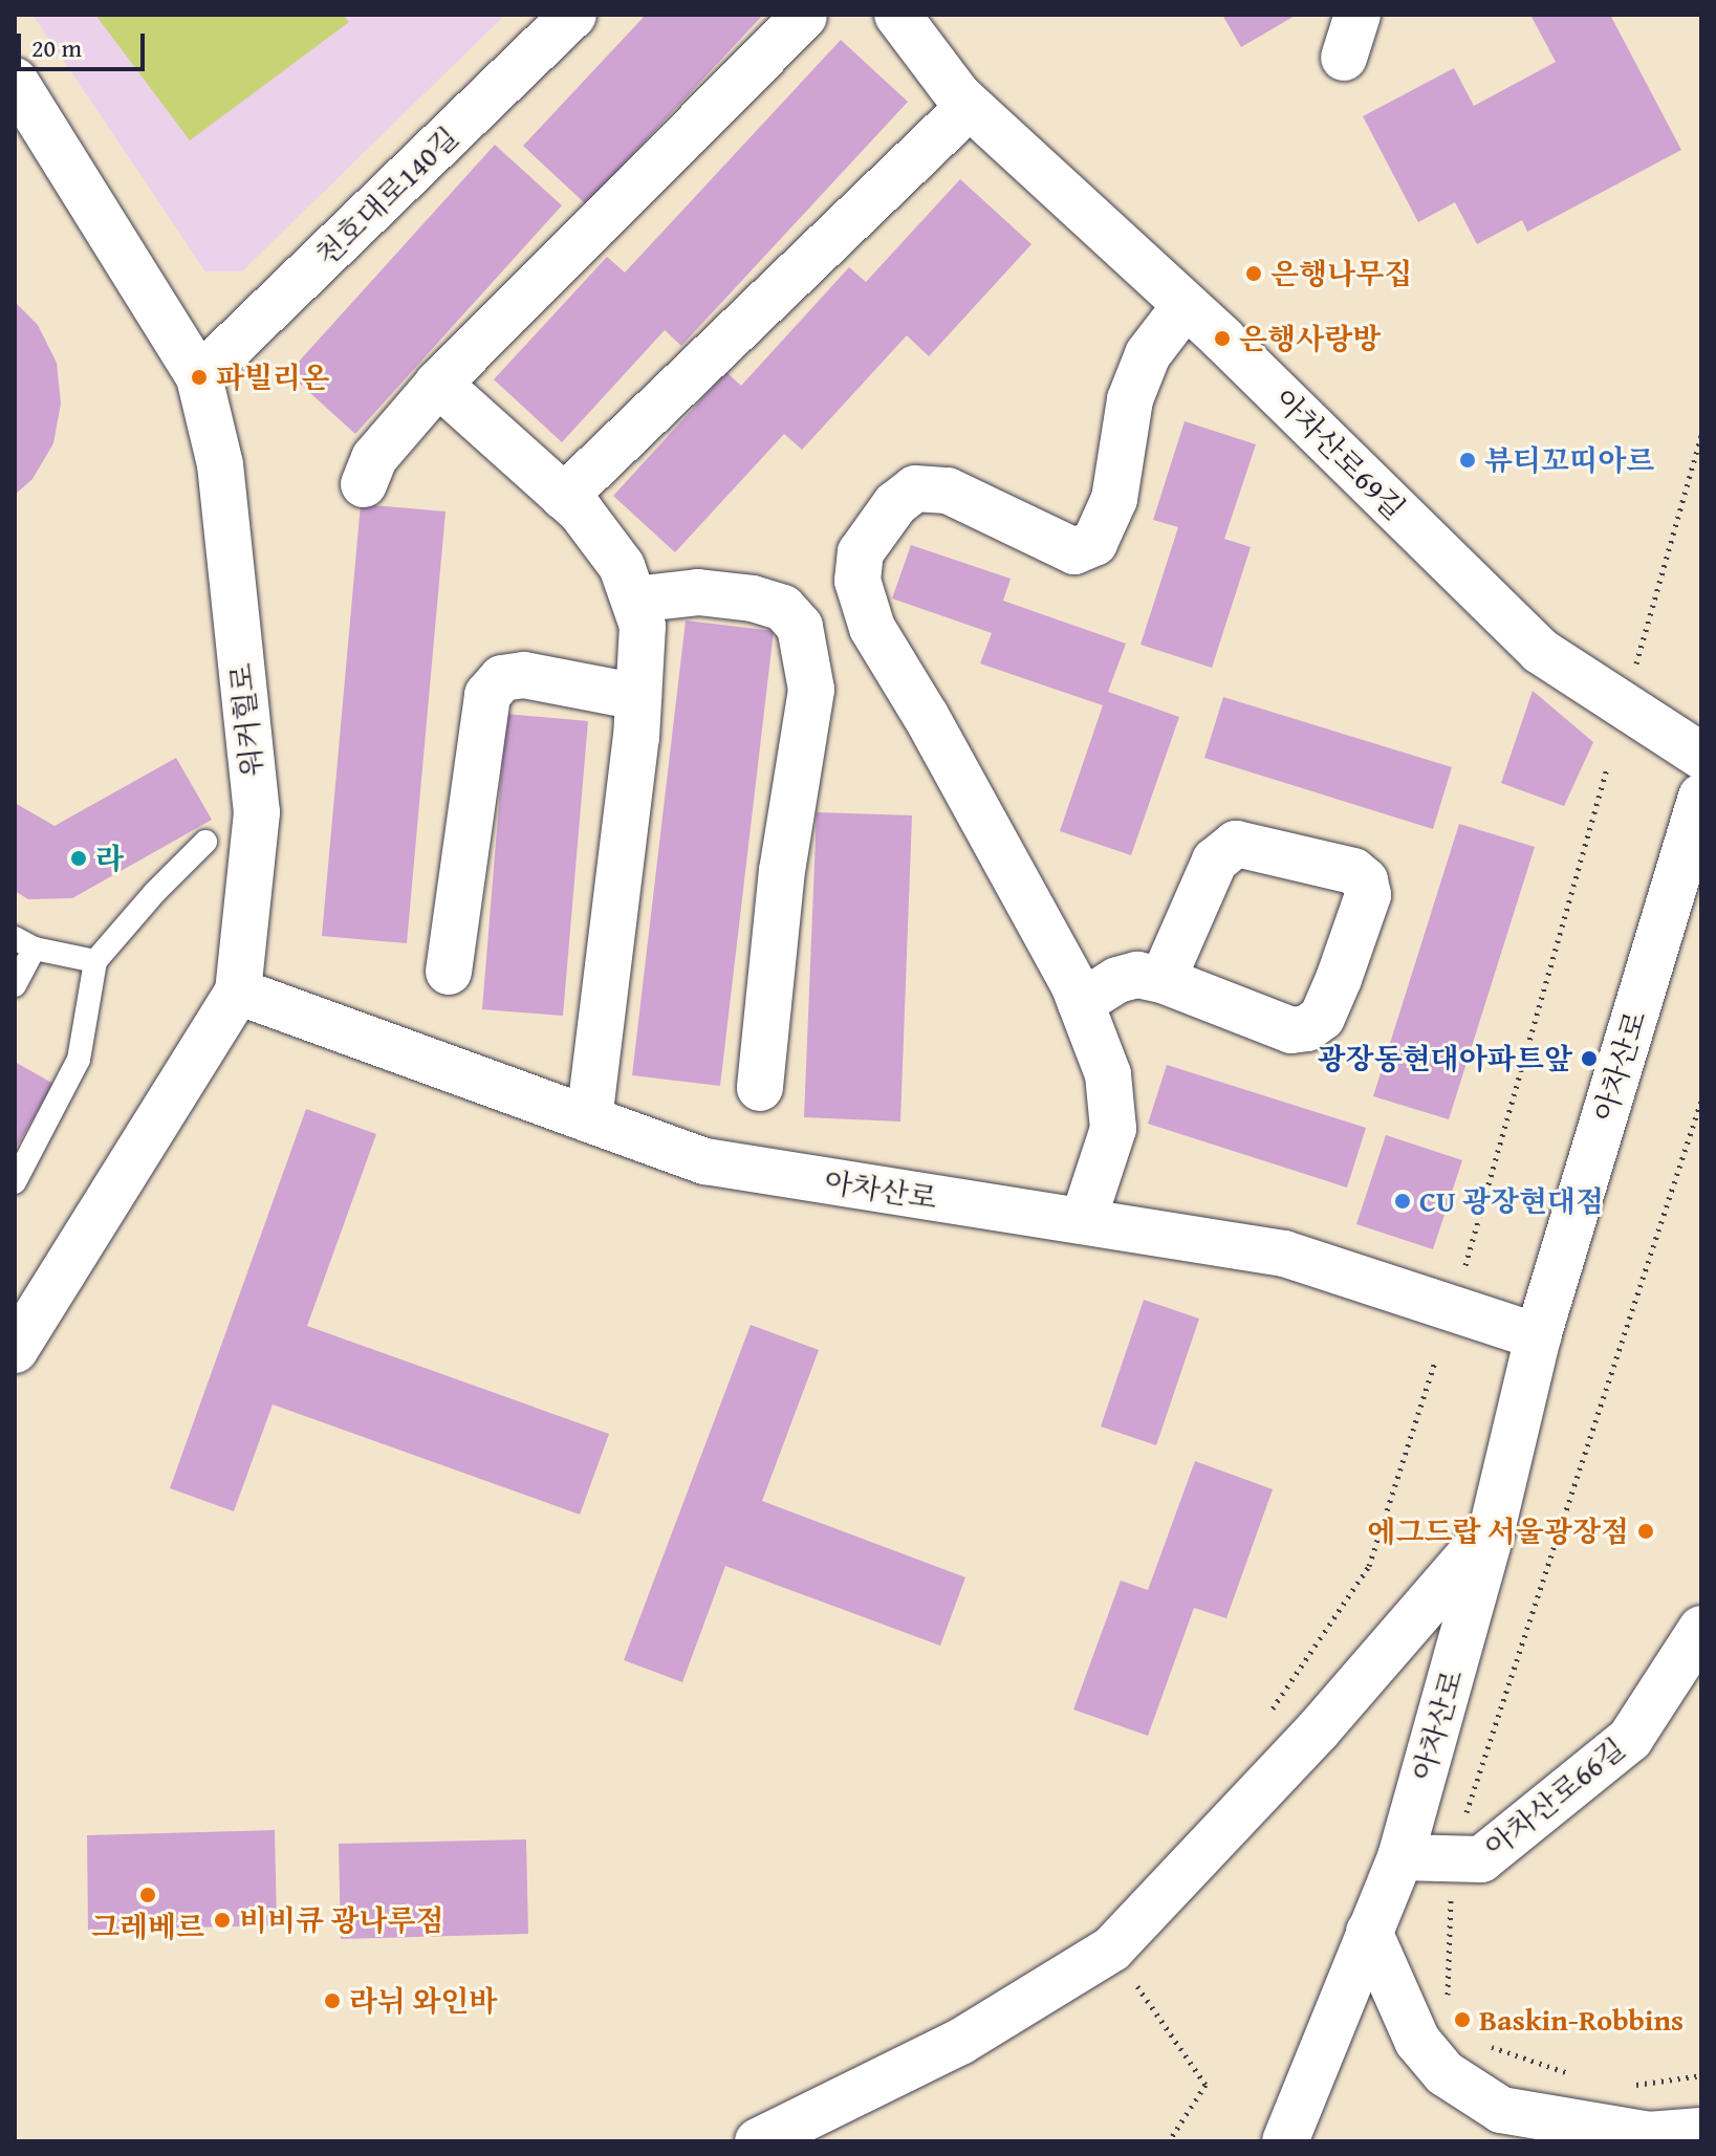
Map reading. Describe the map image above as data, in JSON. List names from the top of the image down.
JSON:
{
  "streets": {
    "street": [
      "천호대로140길",
      "아차산로69길",
      "워커힐로",
      "아차산로",
      "아차산로66길"
    ]
  },
  "crossings": [
    ["천호대로140길", "워커힐로"],
    ["워커힐로", "아차산로"],
    ["아차산로", "아차산로66길"]
  ],
  "places": [
    "은행나무집",
    "은행사랑방",
    "파빌리온",
    "뷰티꼬띠아르",
    "라",
    "광장동현대아파트앞",
    "CU 광장현대점",
    "에그드랍 서울광장점",
    "그레베르",
    "비비큐 광나루점",
    "라뉘 와인바",
    "Baskin-Robbins"
  ],
  "scale_bar": "20 m"
}
